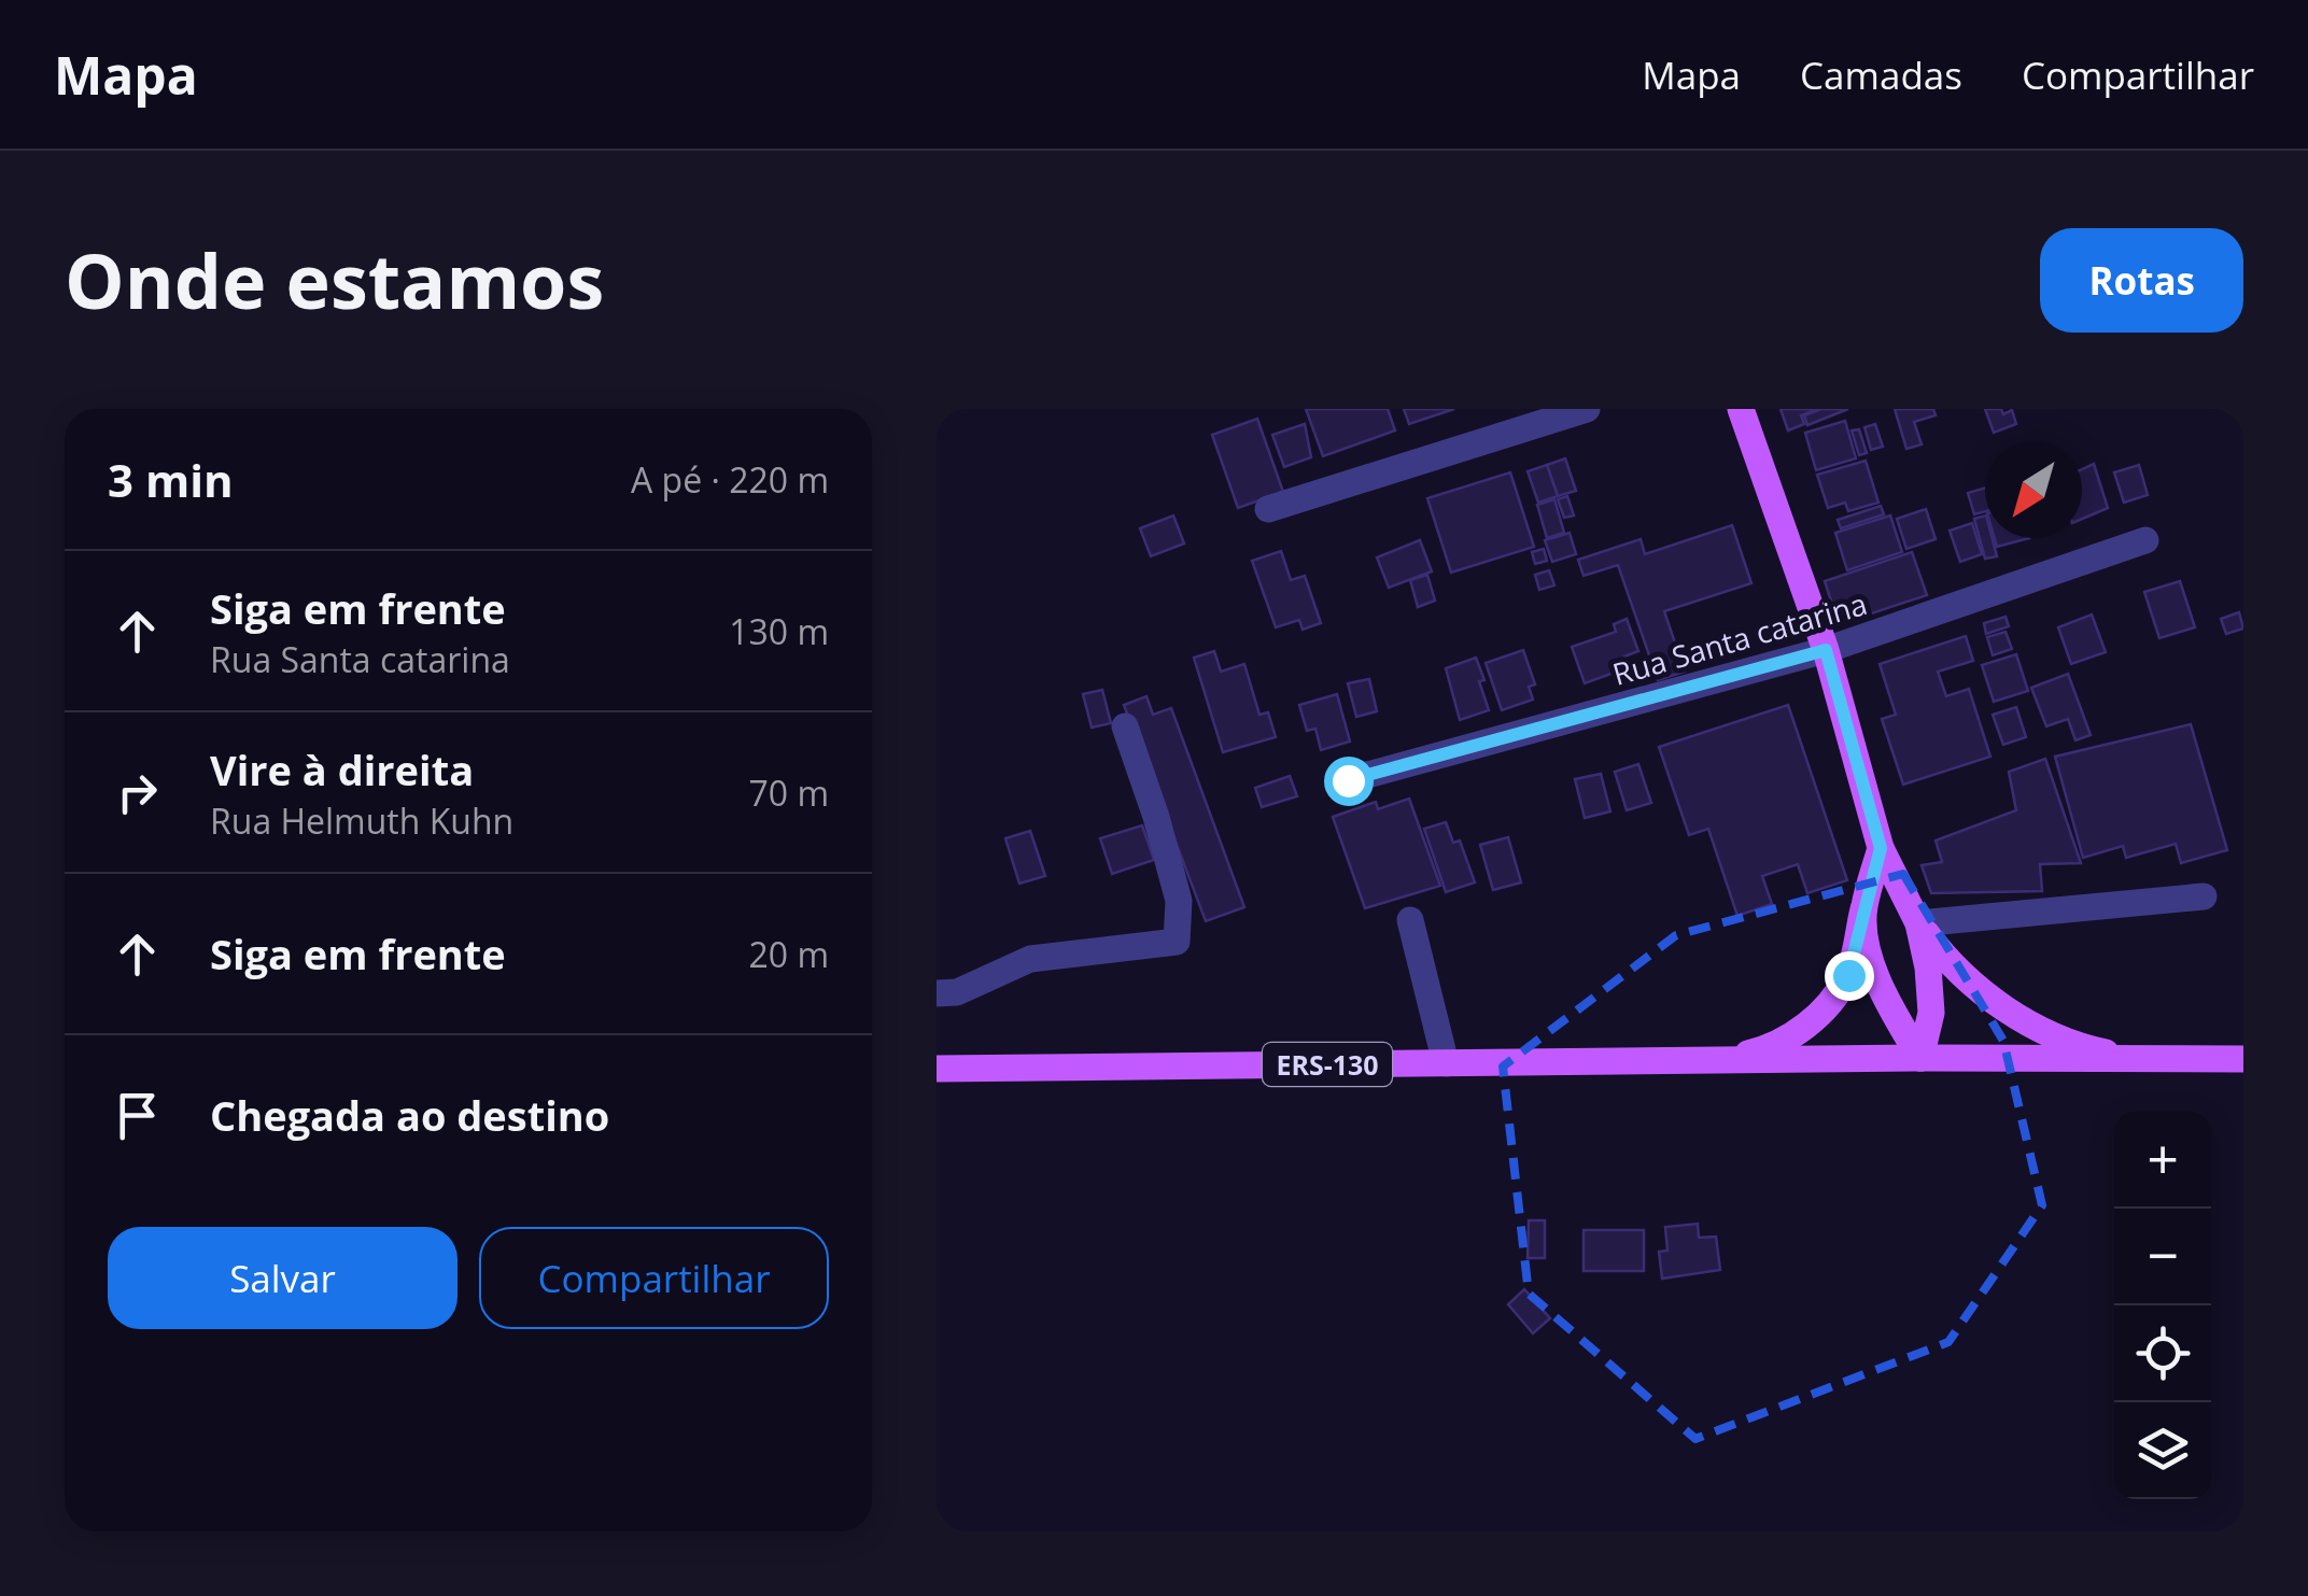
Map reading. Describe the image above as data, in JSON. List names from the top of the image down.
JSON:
{
  "streets": {
    "main road": ["ERS-130"],
    "street": ["Rua Santa catarina"]
  },
  "north": "bottom left",
  "page": {
    "header": "Mapa",
    "nav": ["Mapa", "Camadas", "Compartilhar"],
    "title": "Onde estamos",
    "buttons": [
      "Rotas",
      ["Salvar", "Compartilhar"]
    ],
    "heading": ["3 min", "A pé · 220 m"],
    "list": [
      ["Siga em frente", "Rua Santa catarina", "130 m"],
      ["Vire à direita", "Rua Helmuth Kuhn", "70 m"],
      ["Siga em frente", "20 m"],
      "Chegada ao destino"
    ],
    "map_buttons": ["+", "−"]
  }
}
